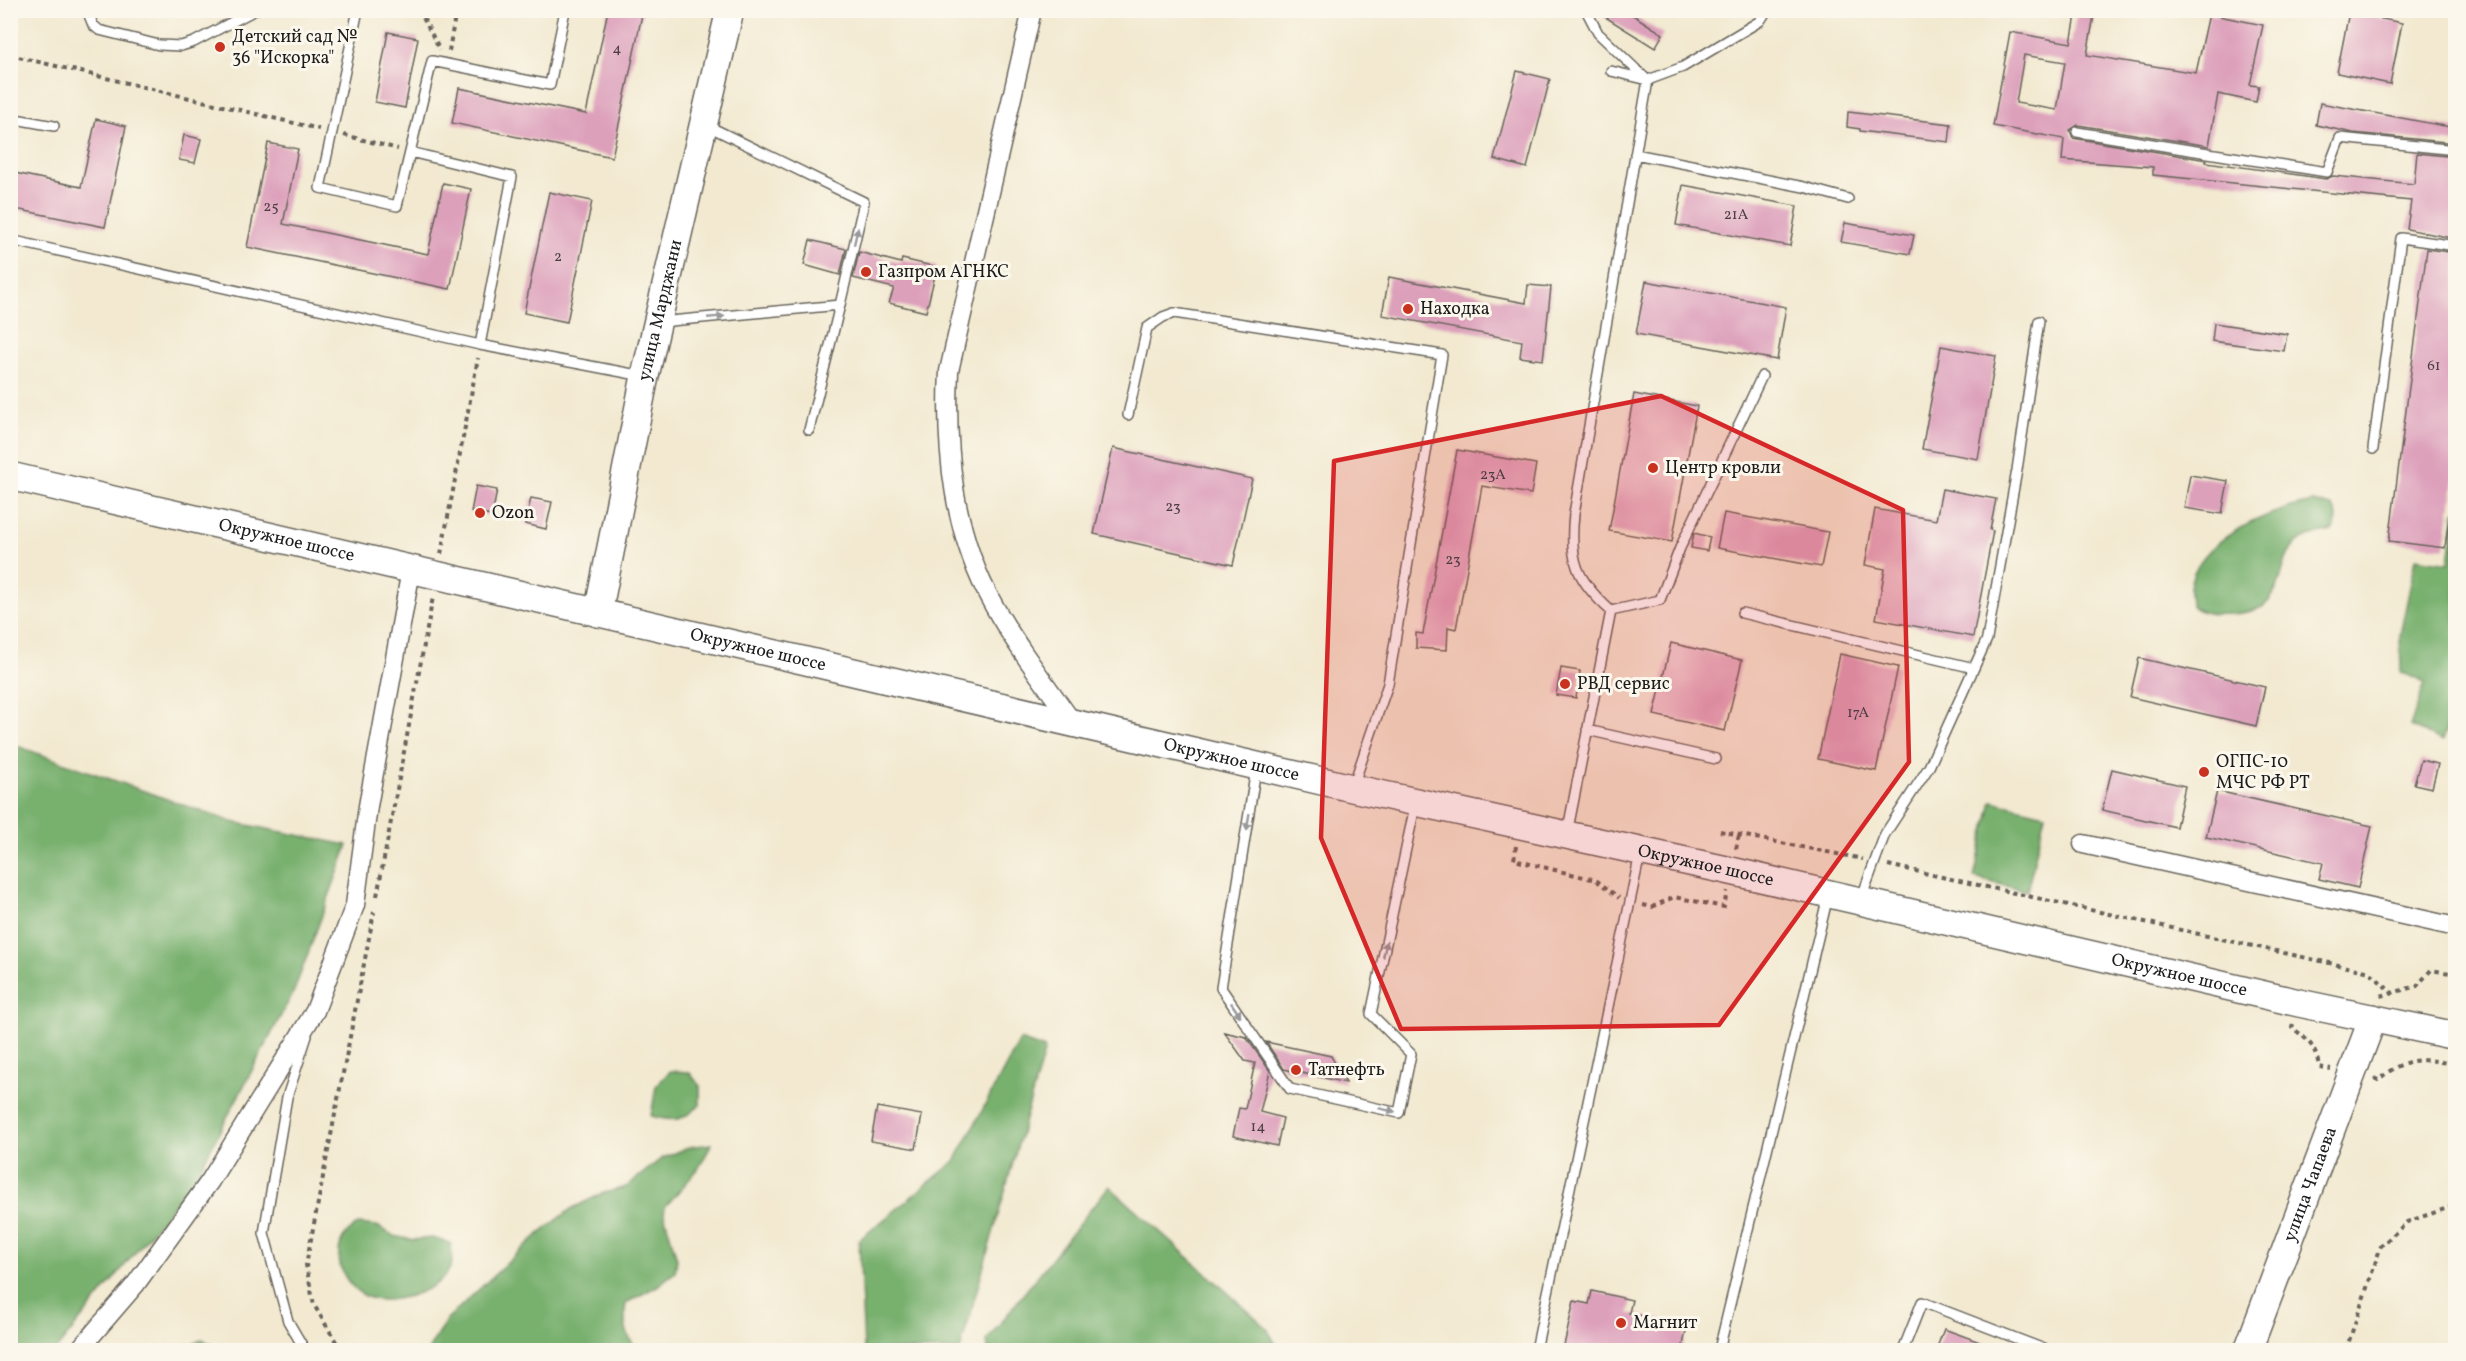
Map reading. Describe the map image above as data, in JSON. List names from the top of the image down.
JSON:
{
  "streets": {
    "street": ["улица Марджани", "Окружное шоссе", "улица Чапаева"]
  },
  "crossings": [
    ["улица Марджани", "Окружное шоссе"],
    ["Окружное шоссе", "улица Чапаева"]
  ],
  "places": [
    "Детский сад № 36 \"Искорка\"",
    "Газпром АГНКС",
    "Находка",
    "Центр кровли",
    "Ozon",
    "РВД сервис",
    "ОГПС-10 МЧС РФ РТ",
    "Татнефть",
    "Магнит"
  ],
  "house_numbers": [
    "4",
    "25",
    "21А",
    "2",
    "61",
    "23А",
    "23",
    "23",
    "17А",
    "14"
  ]
}
